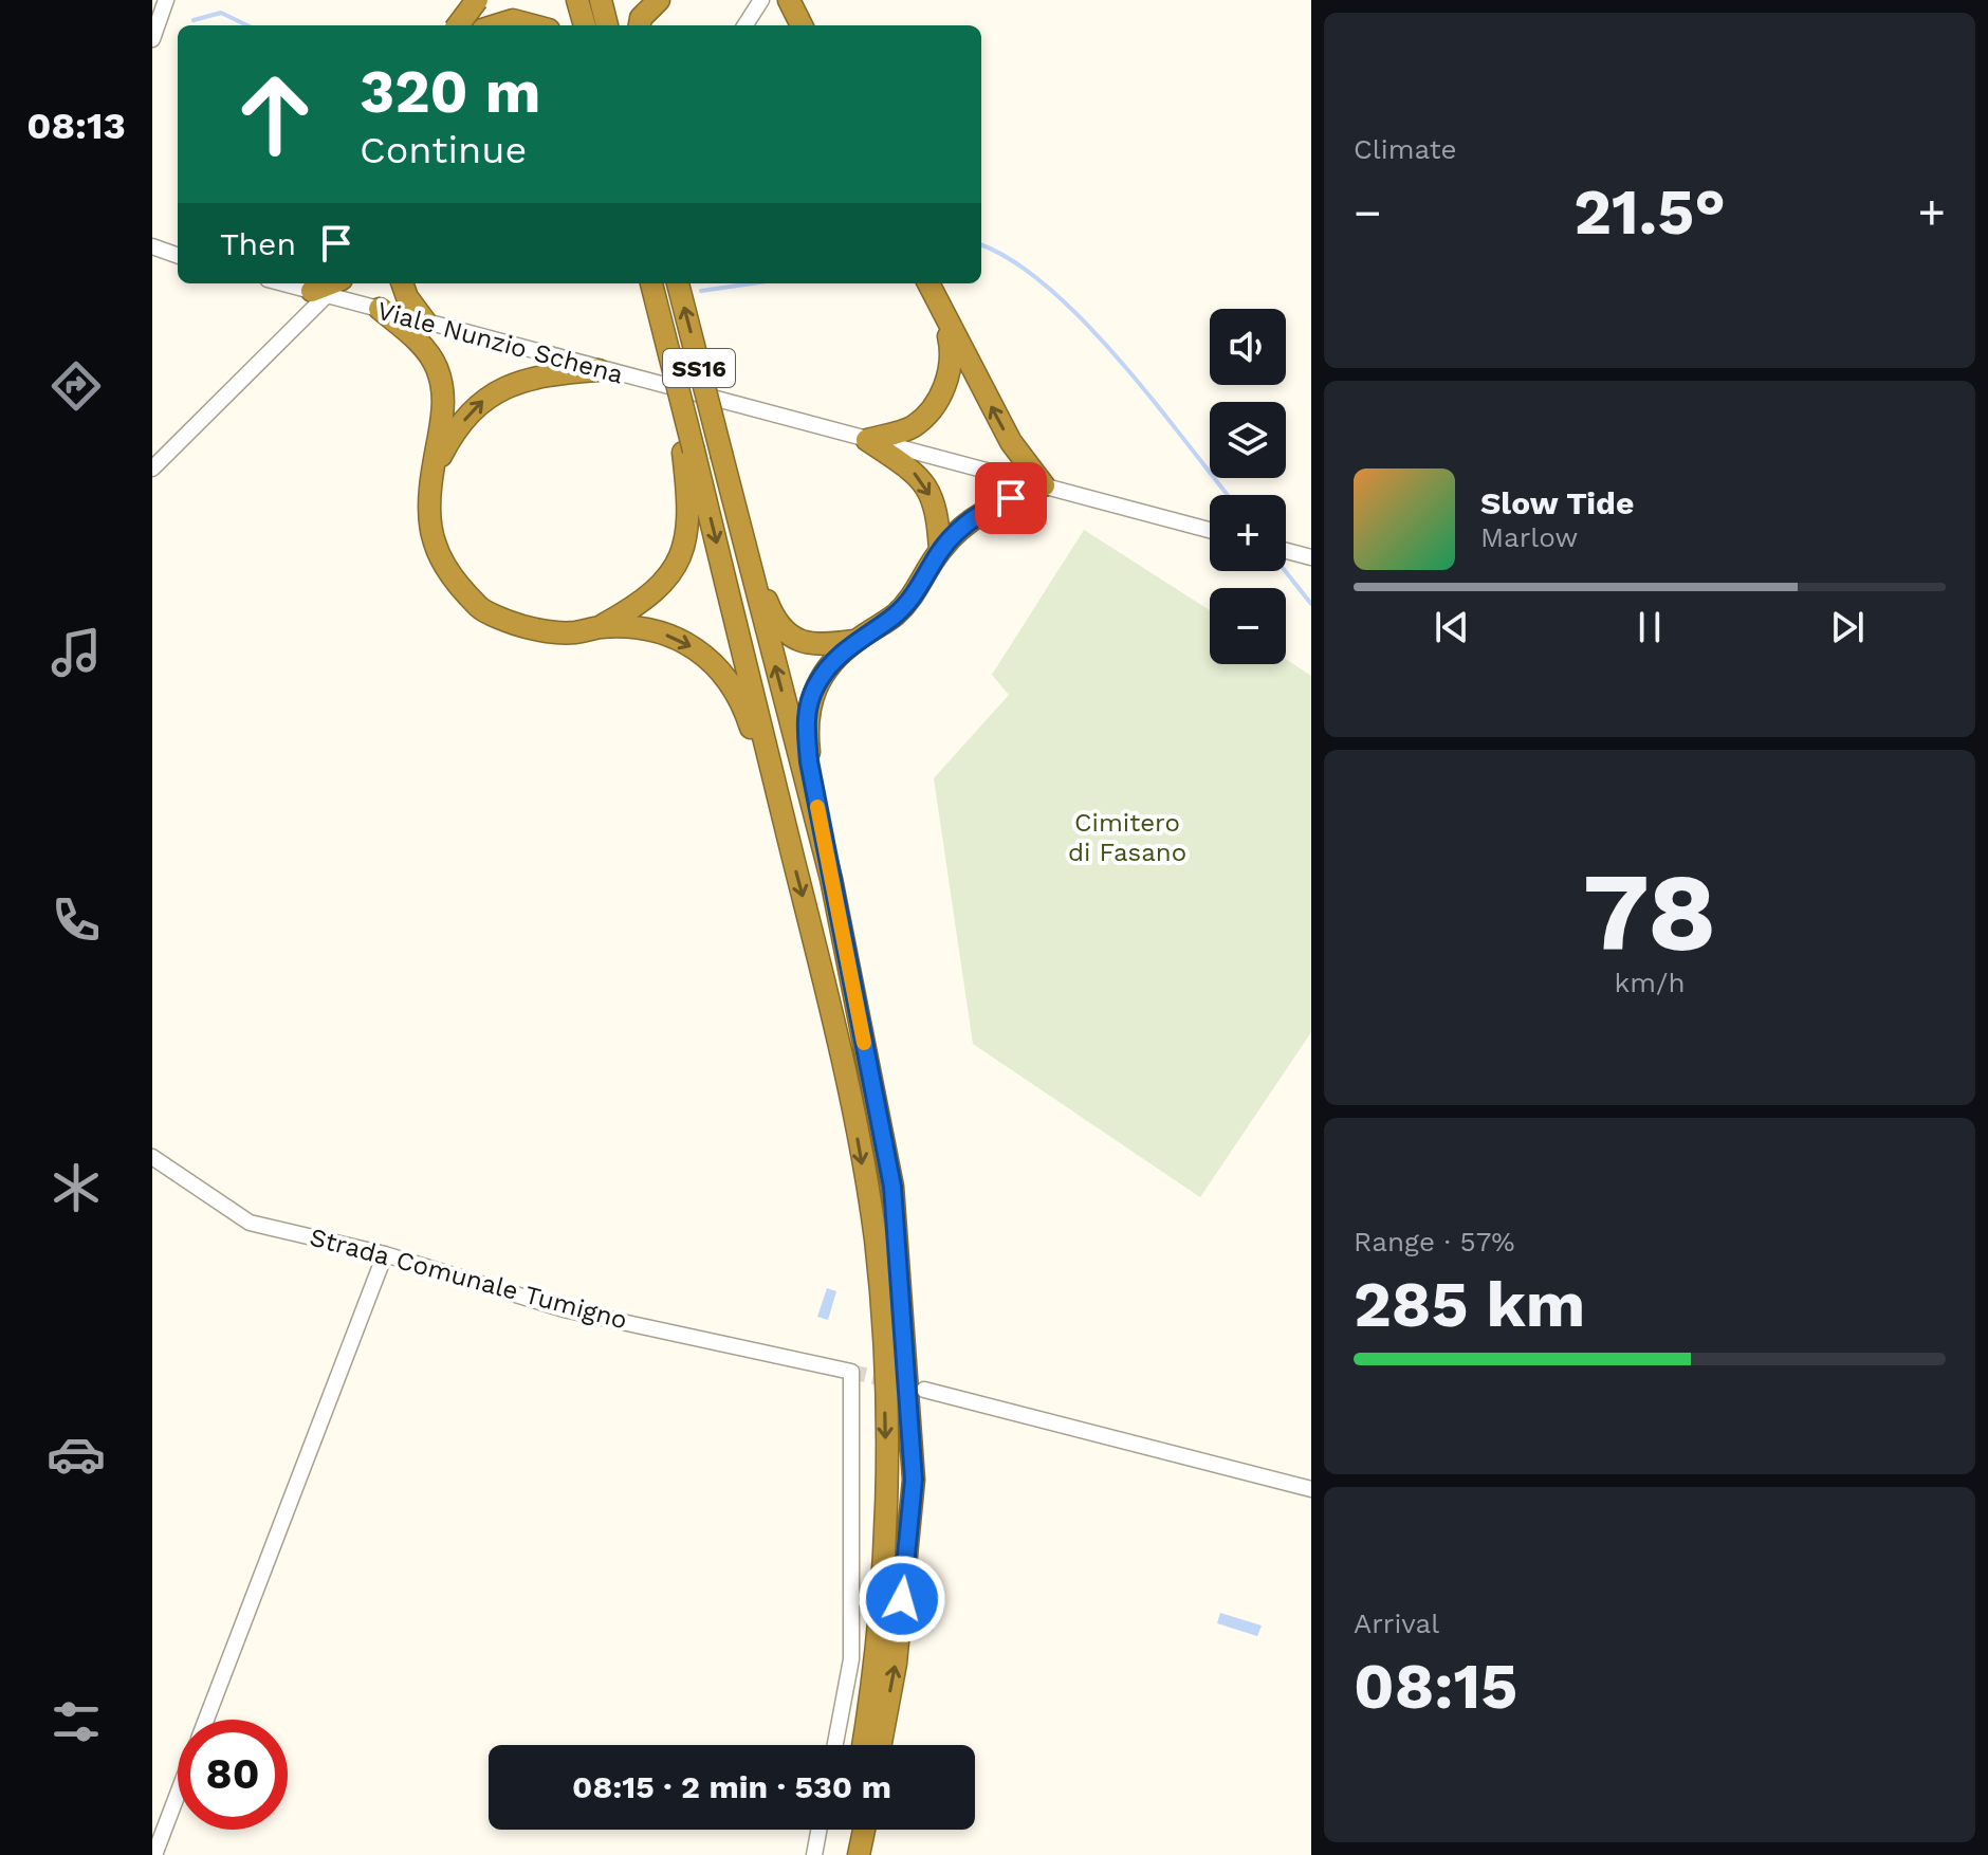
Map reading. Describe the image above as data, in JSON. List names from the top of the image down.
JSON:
{
  "streets": {
    "highway": ["SS16"],
    "street": ["Viale Nunzio Schena", "Strada Comunale Tumigno"]
  },
  "parks": ["Cimitero di Fasano"],
  "page": {
    "tabs": "08:13",
    "tile": [
      "Climate",
      ["78", "km/h"],
      ["Range · 57%", "285 km"],
      ["Arrival", "08:15"]
    ],
    "turn": ["320 m", "Continue"],
    "heat": ["−", "21.5°", "+"],
    "then": "Then",
    "map_buttons": ["+", "−"],
    "song": ["Slow Tide", "Marlow"],
    "limit": "80",
    "trip": "08:15 · 2 min · 530 m"
  }
}
